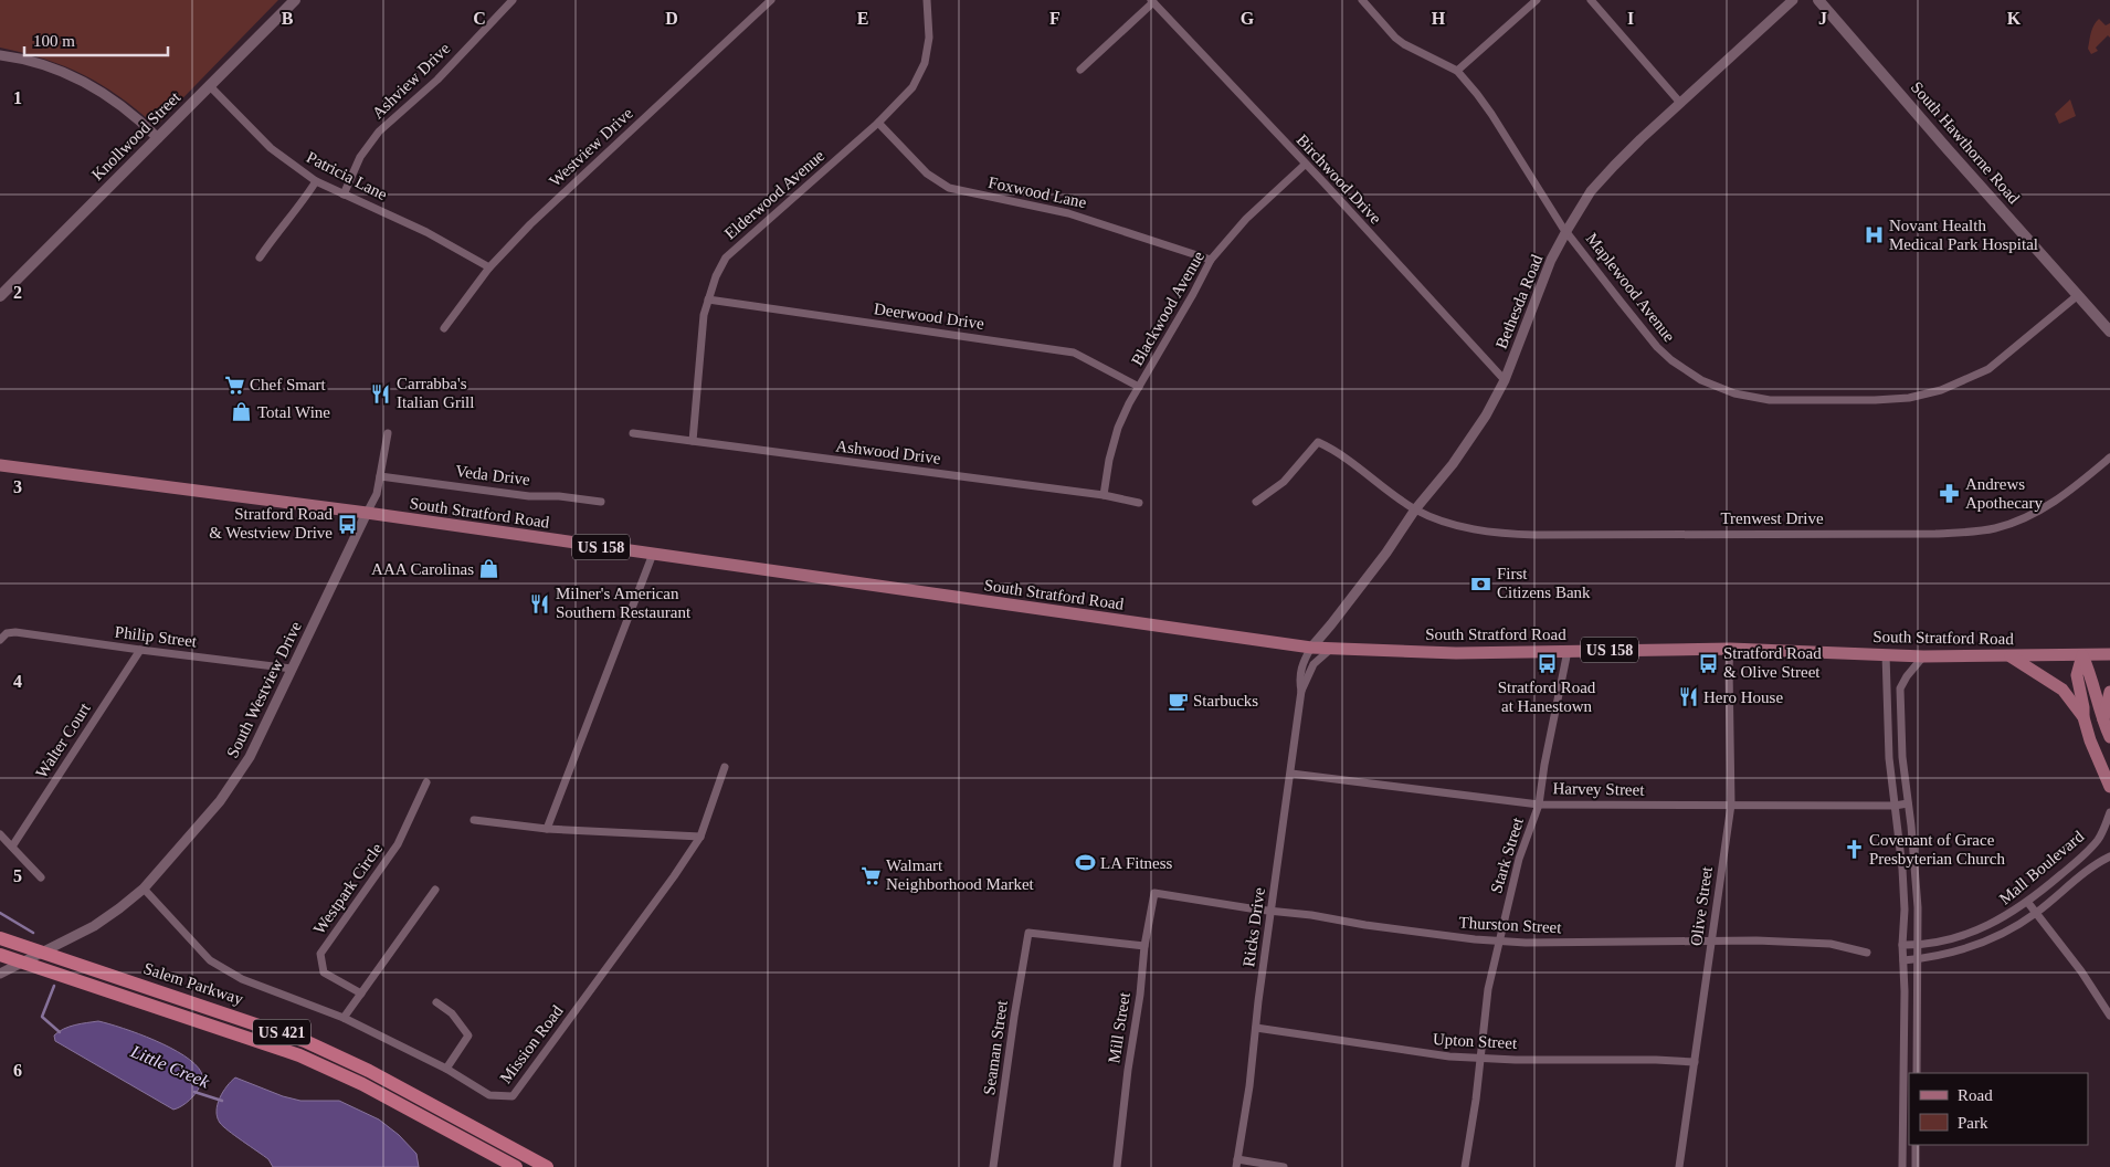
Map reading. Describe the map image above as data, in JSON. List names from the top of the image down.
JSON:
{
  "streets": {
    "highway": ["Salem Parkway", "US 421"],
    "main road": [
      "Knollwood Street",
      "South Hawthorne Road",
      "South Stratford Road",
      "US 158"
    ],
    "street": [
      "Ashview Drive",
      "Westview Drive",
      "Patricia Lane",
      "Birchwood Drive",
      "Foxwood Lane",
      "Elderwood Avenue",
      "Maplewood Avenue",
      "Bethesda Road",
      "Blackwood Avenue",
      "Deerwood Drive",
      "Ashwood Drive",
      "Veda Drive",
      "Trenwest Drive",
      "Philip Street",
      "South Westview Drive",
      "Walter Court",
      "Harvey Street",
      "Stark Street",
      "Mall Boulevard",
      "Westpark Circle",
      "Olive Street",
      "Thurston Street",
      "Ricks Drive",
      "Mill Street",
      "Upton Street",
      "Mission Road",
      "Seaman Street"
    ]
  },
  "crossings": [
    ["Ashview Drive", "Patricia Lane"],
    ["Knollwood Street", "Patricia Lane"],
    ["South Hawthorne Road", "Maplewood Avenue"],
    ["Westview Drive", "Patricia Lane"],
    ["Birchwood Drive", "Bethesda Road"],
    ["Birchwood Drive", "Blackwood Avenue"],
    ["Foxwood Lane", "Elderwood Avenue"],
    ["Foxwood Lane", "Blackwood Avenue"],
    ["Elderwood Avenue", "Deerwood Drive"],
    ["Elderwood Avenue", "Ashwood Drive"],
    ["Maplewood Avenue", "Bethesda Road"],
    ["Bethesda Road", "South Stratford Road"],
    ["Bethesda Road", "Trenwest Drive"],
    ["Bethesda Road", "Ricks Drive"],
    ["Blackwood Avenue", "Deerwood Drive"],
    ["Blackwood Avenue", "Ashwood Drive"],
    ["South Stratford Road", "South Westview Drive"],
    ["South Stratford Road", "Stark Street"],
    ["South Stratford Road", "Olive Street"],
    ["South Stratford Road", "Ricks Drive"],
    ["Philip Street", "South Westview Drive"],
    ["Philip Street", "Walter Court"],
    ["South Westview Drive", "Mission Road"],
    ["Harvey Street", "Stark Street"],
    ["Harvey Street", "Olive Street"],
    ["Harvey Street", "Ricks Drive"],
    ["Stark Street", "Thurston Street"],
    ["Stark Street", "Upton Street"],
    ["Olive Street", "Thurston Street"],
    ["Olive Street", "Upton Street"],
    ["Thurston Street", "Ricks Drive"],
    ["Thurston Street", "Mill Street"],
    ["Ricks Drive", "Upton Street"],
    ["Mill Street", "Seaman Street"]
  ],
  "water": ["Little Creek"],
  "places": {
    "hospital": ["Novant Health Medical Park Hospital"],
    "supermarket": ["Chef Smart", "Walmart Neighborhood Market"],
    "restaurant": ["Carrabba's Italian Grill", "Milner's American Southern Restaurant", "Hero House"],
    "shop": ["Total Wine", "AAA Carolinas"],
    "pharmacy": ["Andrews Apothecary"],
    "bus stop": ["Stratford Road & Westview Drive", "Stratford Road & Olive Street", "Stratford Road at Hanestown"],
    "bank": ["First Citizens Bank"],
    "cafe": ["Starbucks"],
    "church": ["Covenant of Grace Presbyterian Church"],
    "sports": ["LA Fitness"]
  },
  "legend": ["Road", "Park"],
  "scale_bar": "100 m",
  "grid": {
    "columns": [
      "B",
      "C",
      "D",
      "E",
      "F",
      "G",
      "H",
      "I",
      "J",
      "K"
    ],
    "rows": [
      "1",
      "2",
      "3",
      "4",
      "5",
      "6"
    ]
  }
}
